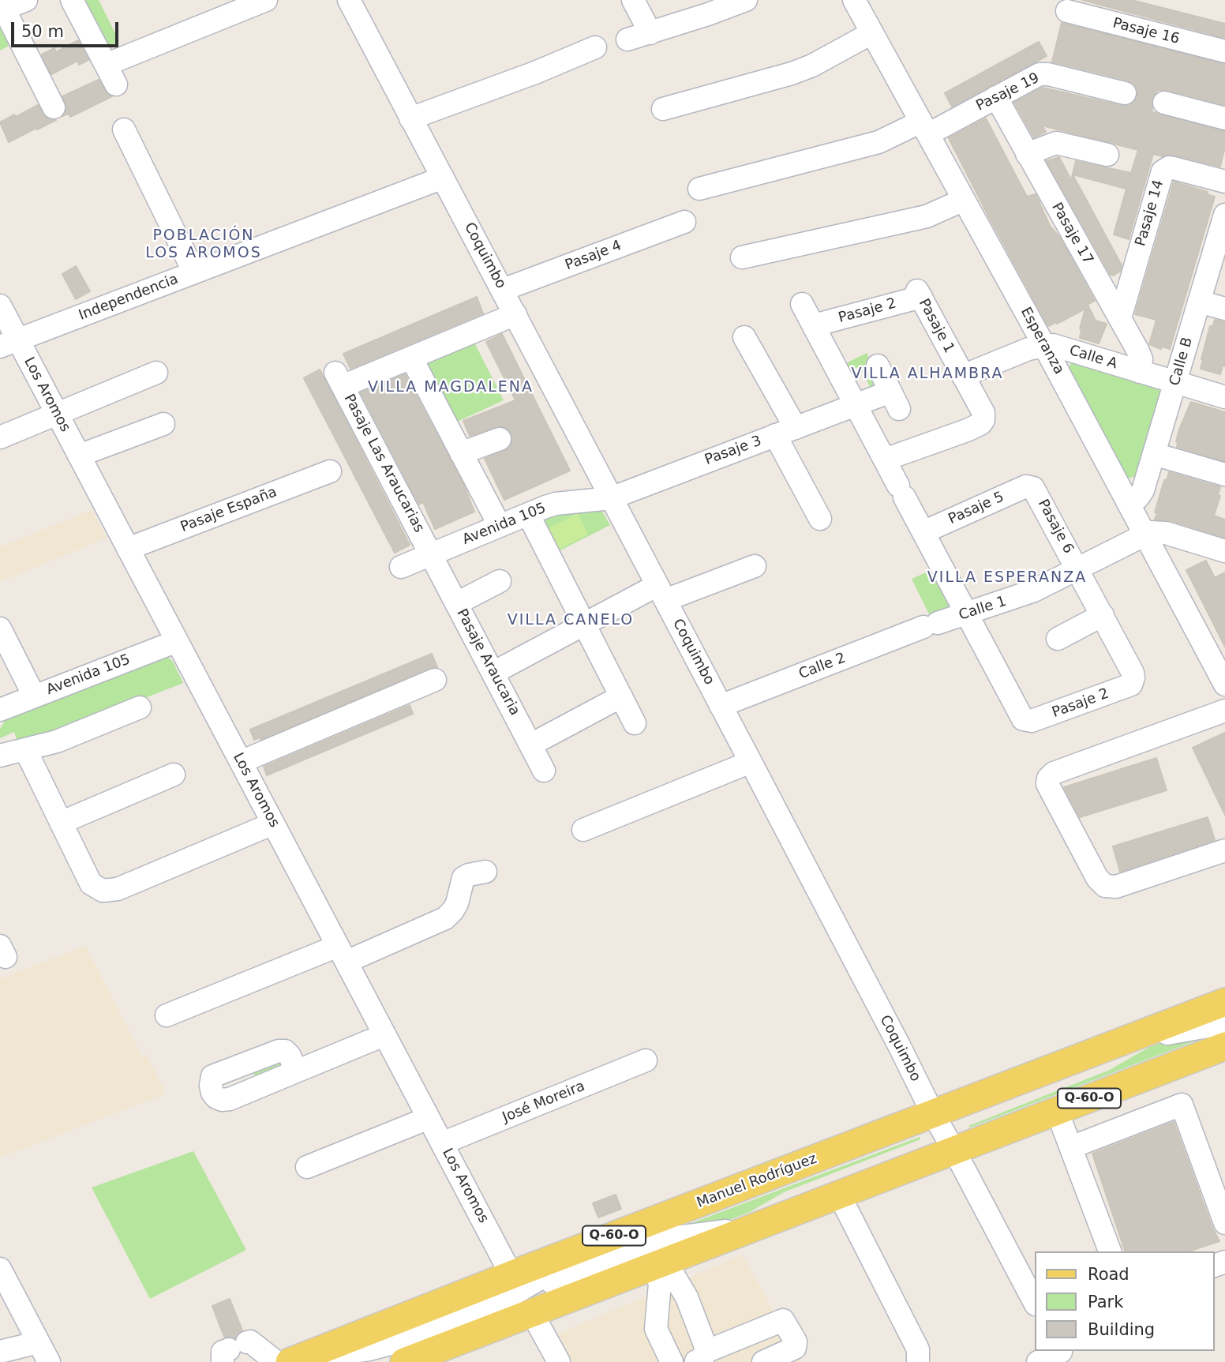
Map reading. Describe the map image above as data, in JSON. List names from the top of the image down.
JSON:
{
  "streets": {
    "main road": ["Q-60-O", "Manuel Rodríguez"],
    "street": [
      "Pasaje 16",
      "Pasaje 19",
      "Pasaje 14",
      "Pasaje 17",
      "Coquimbo",
      "Pasaje 4",
      "Independencia",
      "Pasaje 2",
      "Pasaje 1",
      "Esperanza",
      "Calle A",
      "Calle B",
      "Los Aromos",
      "Pasaje 3",
      "Pasaje Las Araucarias",
      "Pasaje 5",
      "Pasaje España",
      "Avenida 105",
      "Pasaje 6",
      "Calle 1",
      "Pasaje Araucaria",
      "Calle 2",
      "José Moreira"
    ]
  },
  "crossings": [
    ["Pasaje 19", "Pasaje 17"],
    ["Pasaje 19", "Esperanza"],
    ["Pasaje 14", "Pasaje 17"],
    ["Pasaje 17", "Calle A"],
    ["Coquimbo", "Pasaje 4"],
    ["Coquimbo", "Independencia"],
    ["Coquimbo", "Pasaje 3"],
    ["Coquimbo", "Avenida 105"],
    ["Coquimbo", "Calle 2"],
    ["Coquimbo", "Q-60-O"],
    ["Coquimbo", "Manuel Rodríguez"],
    ["Independencia", "Los Aromos"],
    ["Pasaje 2", "Pasaje 1"],
    ["Pasaje 2", "Calle 1"],
    ["Pasaje 1", "Calle A"],
    ["Esperanza", "Calle A"],
    ["Esperanza", "Calle B"],
    ["Esperanza", "Calle 1"],
    ["Calle A", "Calle B"],
    ["Los Aromos", "Pasaje España"],
    ["Los Aromos", "Avenida 105"],
    ["Los Aromos", "José Moreira"],
    ["Los Aromos", "Manuel Rodríguez"],
    ["Pasaje 3", "Avenida 105"],
    ["Pasaje Las Araucarias", "Avenida 105"],
    ["Pasaje Las Araucarias", "Pasaje Araucaria"],
    ["Pasaje 5", "Pasaje 6"],
    ["Avenida 105", "Pasaje Araucaria"],
    ["Pasaje 6", "Calle 1"],
    ["Calle 1", "Calle 2"]
  ],
  "districts": [
    "POBLACIÓN LOS AROMOS",
    "VILLA ALHAMBRA",
    "VILLA MAGDALENA",
    "VILLA ESPERANZA",
    "VILLA CANELO"
  ],
  "legend": ["Road", "Park", "Building"],
  "scale_bar": "50 m"
}
